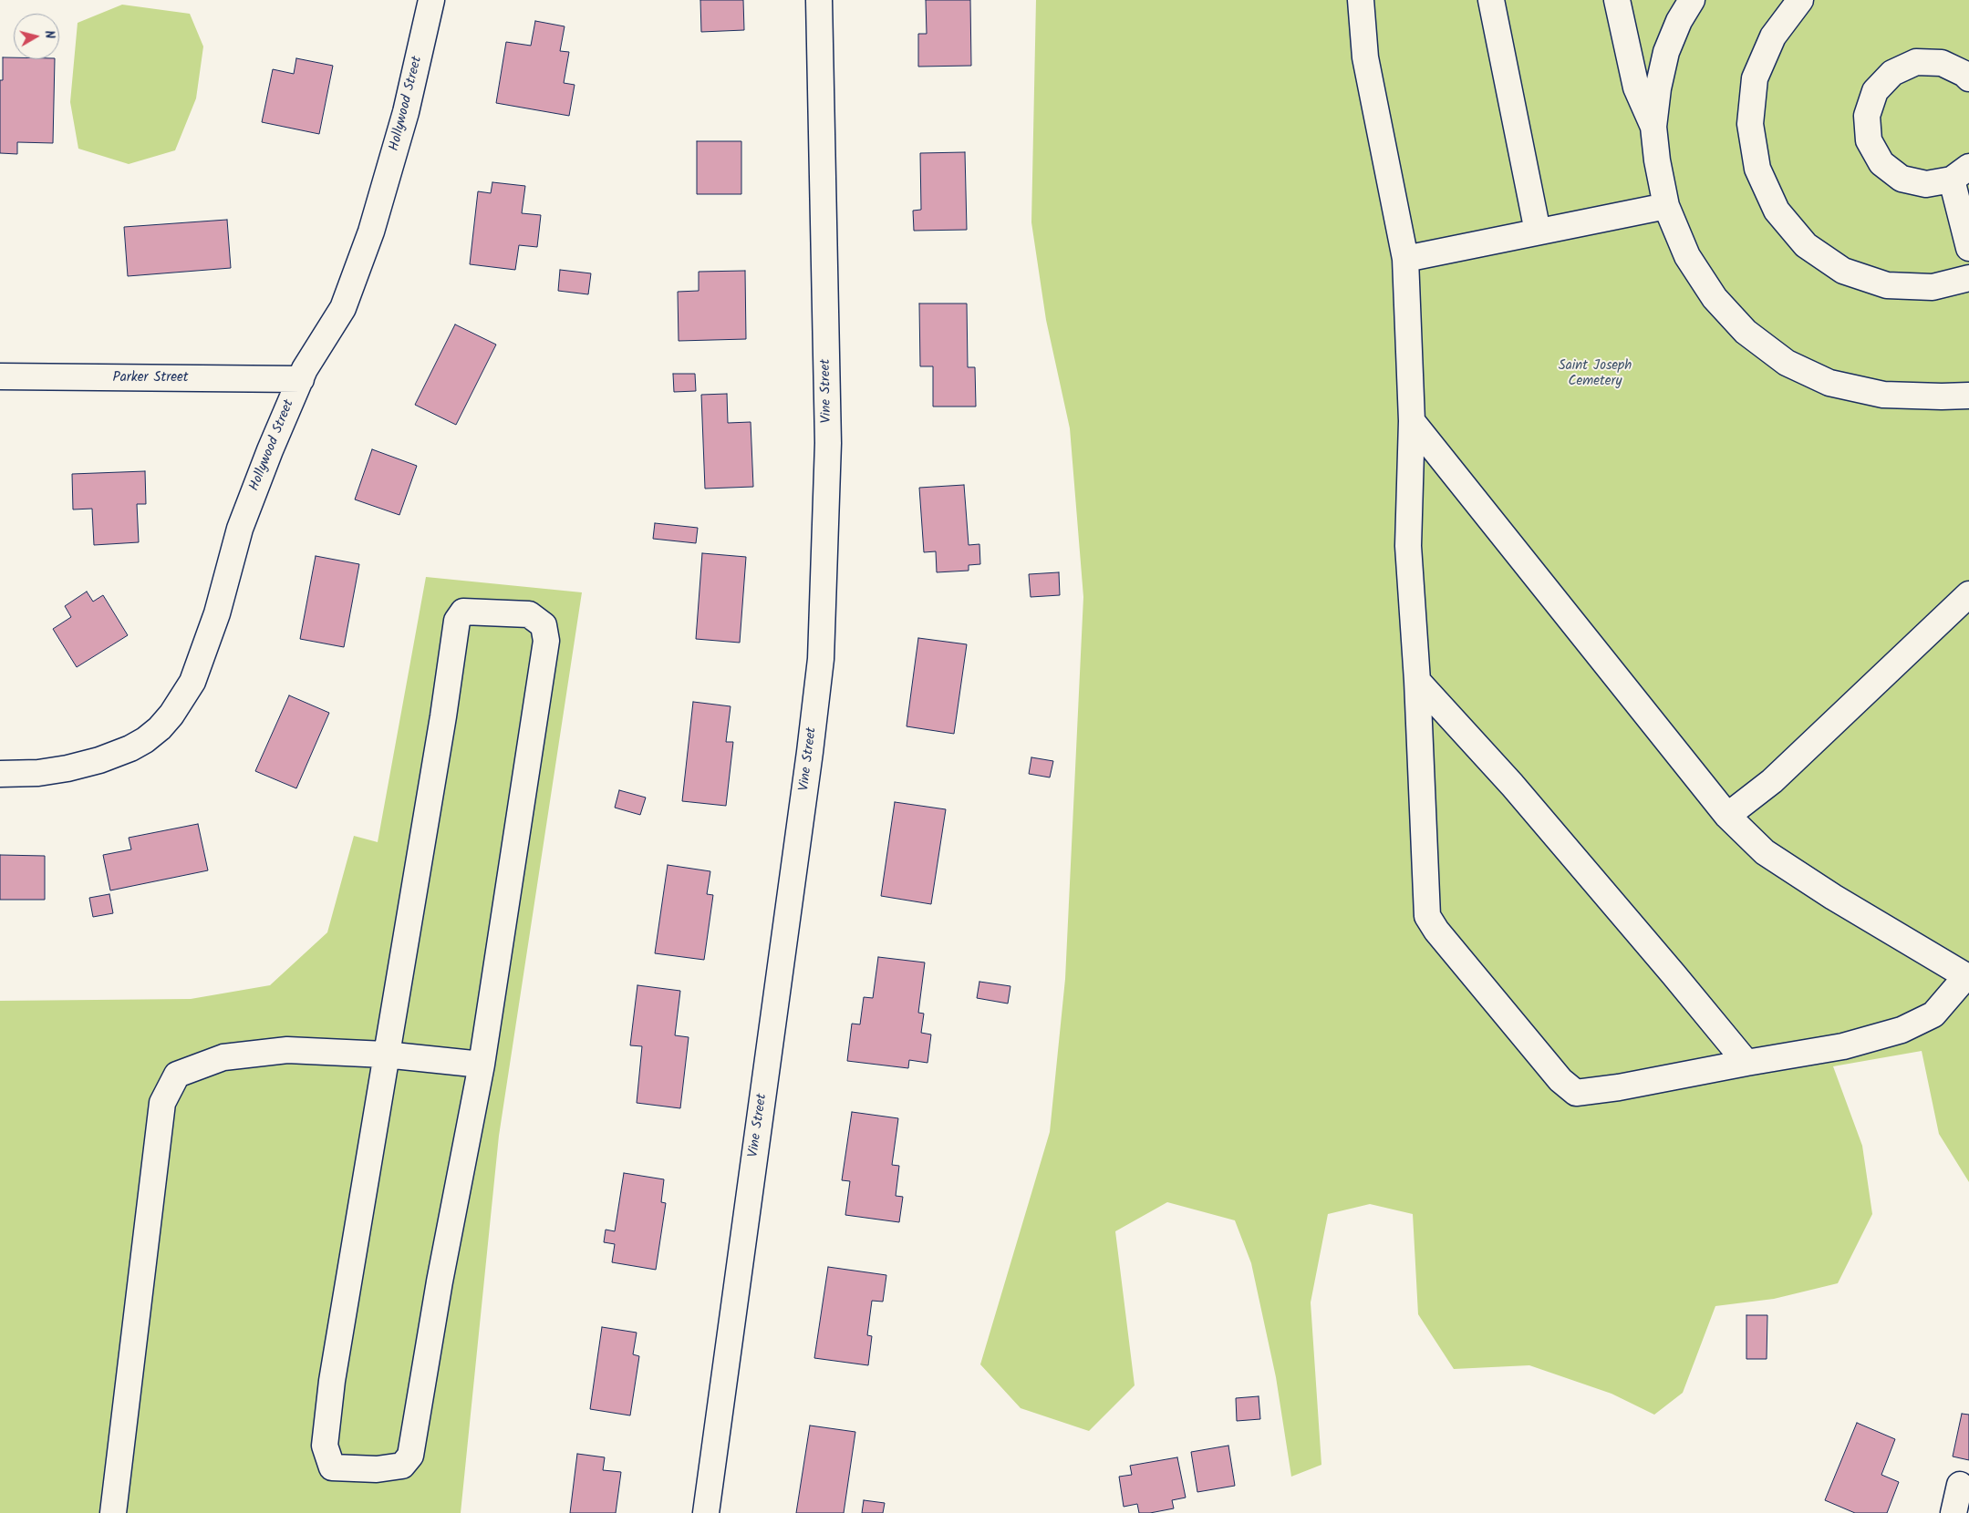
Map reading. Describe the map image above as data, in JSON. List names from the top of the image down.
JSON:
{
  "streets": {
    "street": ["Hollywood Street", "Parker Street", "Vine Street"]
  },
  "crossings": [
    ["Hollywood Street", "Parker Street"]
  ],
  "parks": ["Saint Joseph Cemetery"],
  "north": "right"
}
